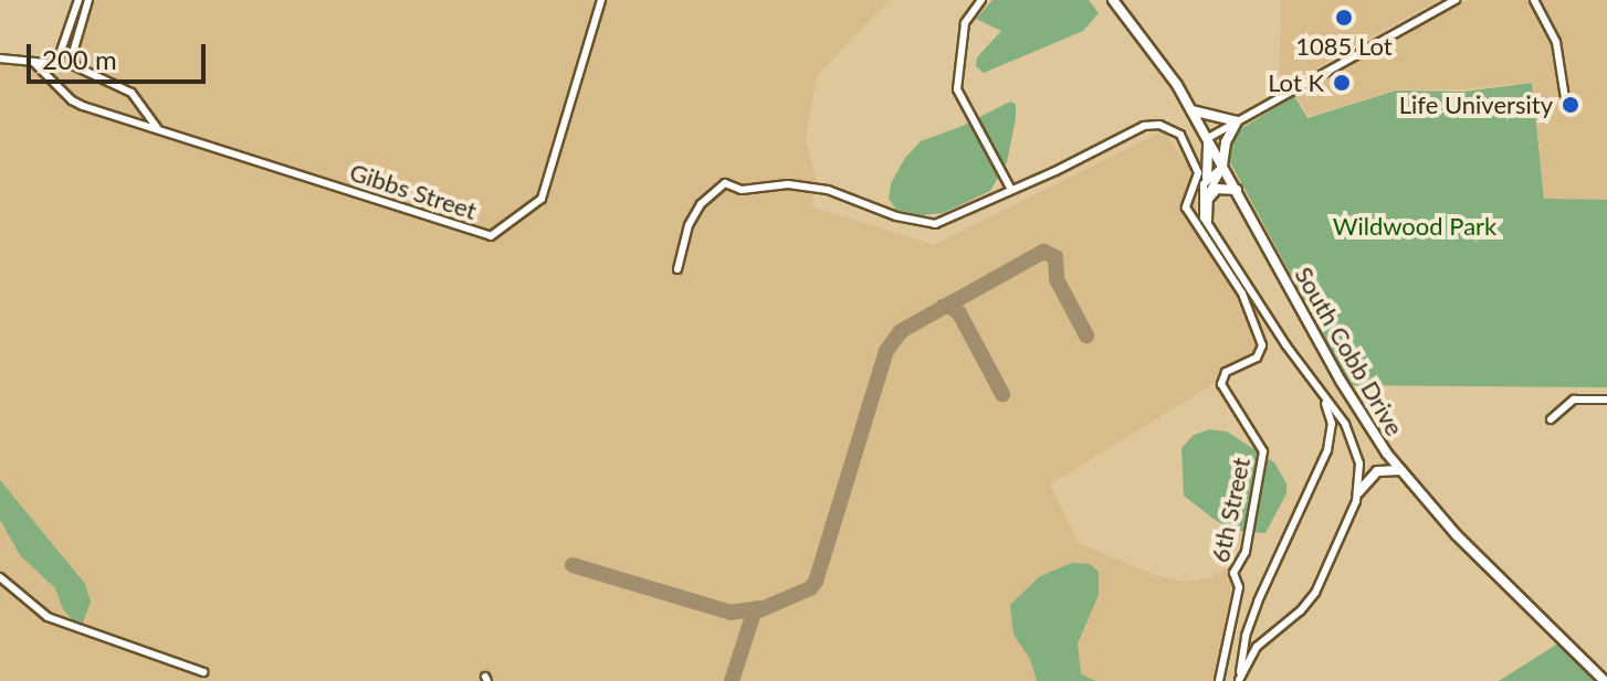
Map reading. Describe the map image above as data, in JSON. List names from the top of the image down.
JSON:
{
  "streets": {
    "main road": ["South Cobb Drive"],
    "street": ["Gibbs Street", "6th Street"]
  },
  "parks": ["Wildwood Park"],
  "places": ["1085 Lot", "Lot K", "Life University"],
  "scale_bar": "200 m"
}
